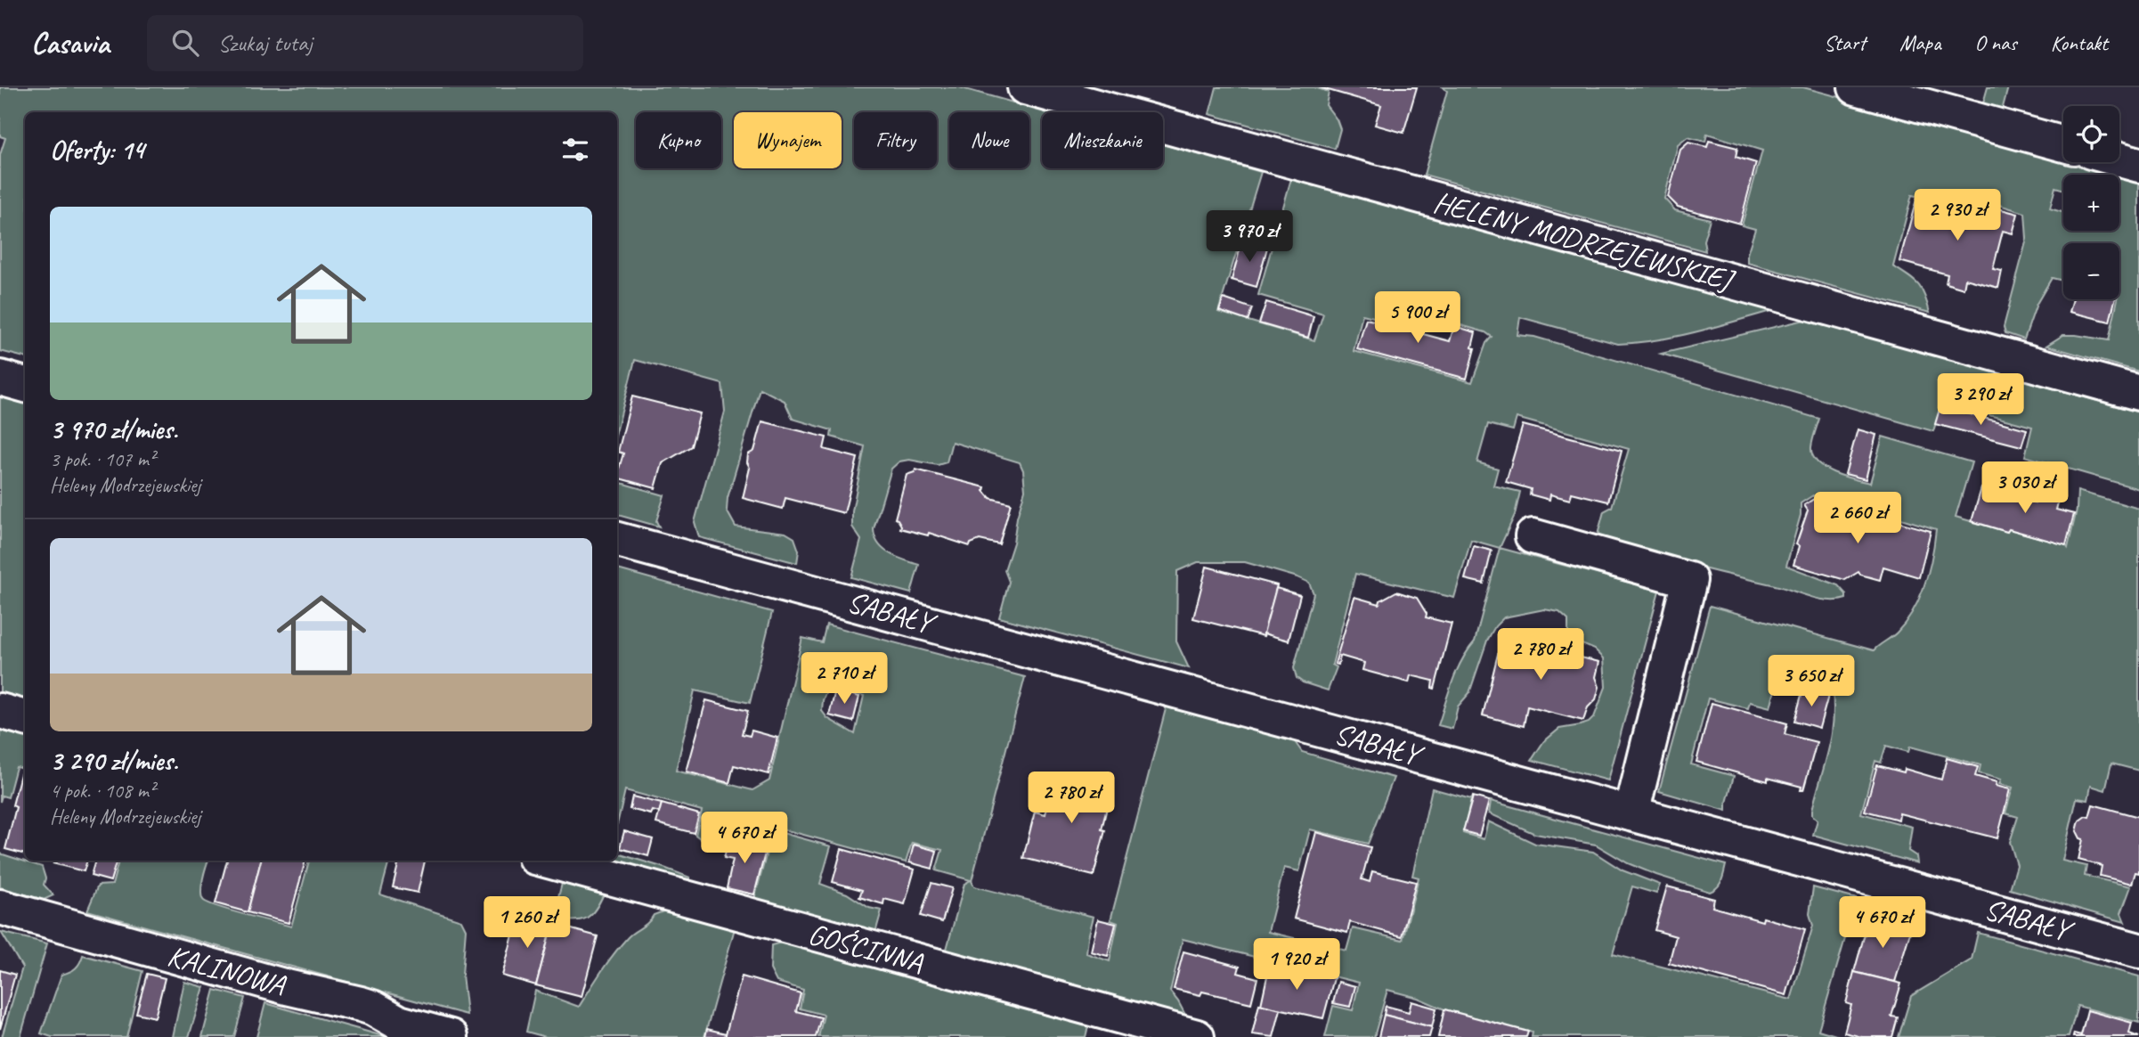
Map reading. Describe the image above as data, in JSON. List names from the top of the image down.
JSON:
{
  "streets": {
    "street": [
      "HELENY MODRZEJEWSKIEJ",
      "SABAŁY",
      "GOŚCINNA",
      "KALINOWA"
    ]
  },
  "page": {
    "header": "Casavia",
    "search": "Szukaj tutaj",
    "nav": [
      "Start",
      "Mapa",
      "O nas",
      "Kontakt"
    ],
    "map_buttons": ["+", "−"],
    "chip": [
      "Kupno",
      "Wynajem",
      "Filtry",
      "Nowe",
      "Mieszkanie"
    ],
    "heading": "Oferty: 14",
    "list": [
      {
        "name": "3 970 zł/mies.",
        "note": "3 pok. · 107 m² · Heleny Modrzejewskiej"
      },
      {
        "name": "3 290 zł/mies.",
        "note": "4 pok. · 108 m² · Heleny Modrzejewskiej"
      }
    ],
    "price": [
      "2 930 zł",
      "3 970 zł",
      "5 900 zł",
      "3 290 zł",
      "3 030 zł",
      "2 660 zł",
      "2 780 zł",
      "2 710 zł",
      "3 650 zł",
      "2 780 zł",
      "4 670 zł",
      "1 260 zł",
      "4 670 zł",
      "1 920 zł"
    ]
  }
}
